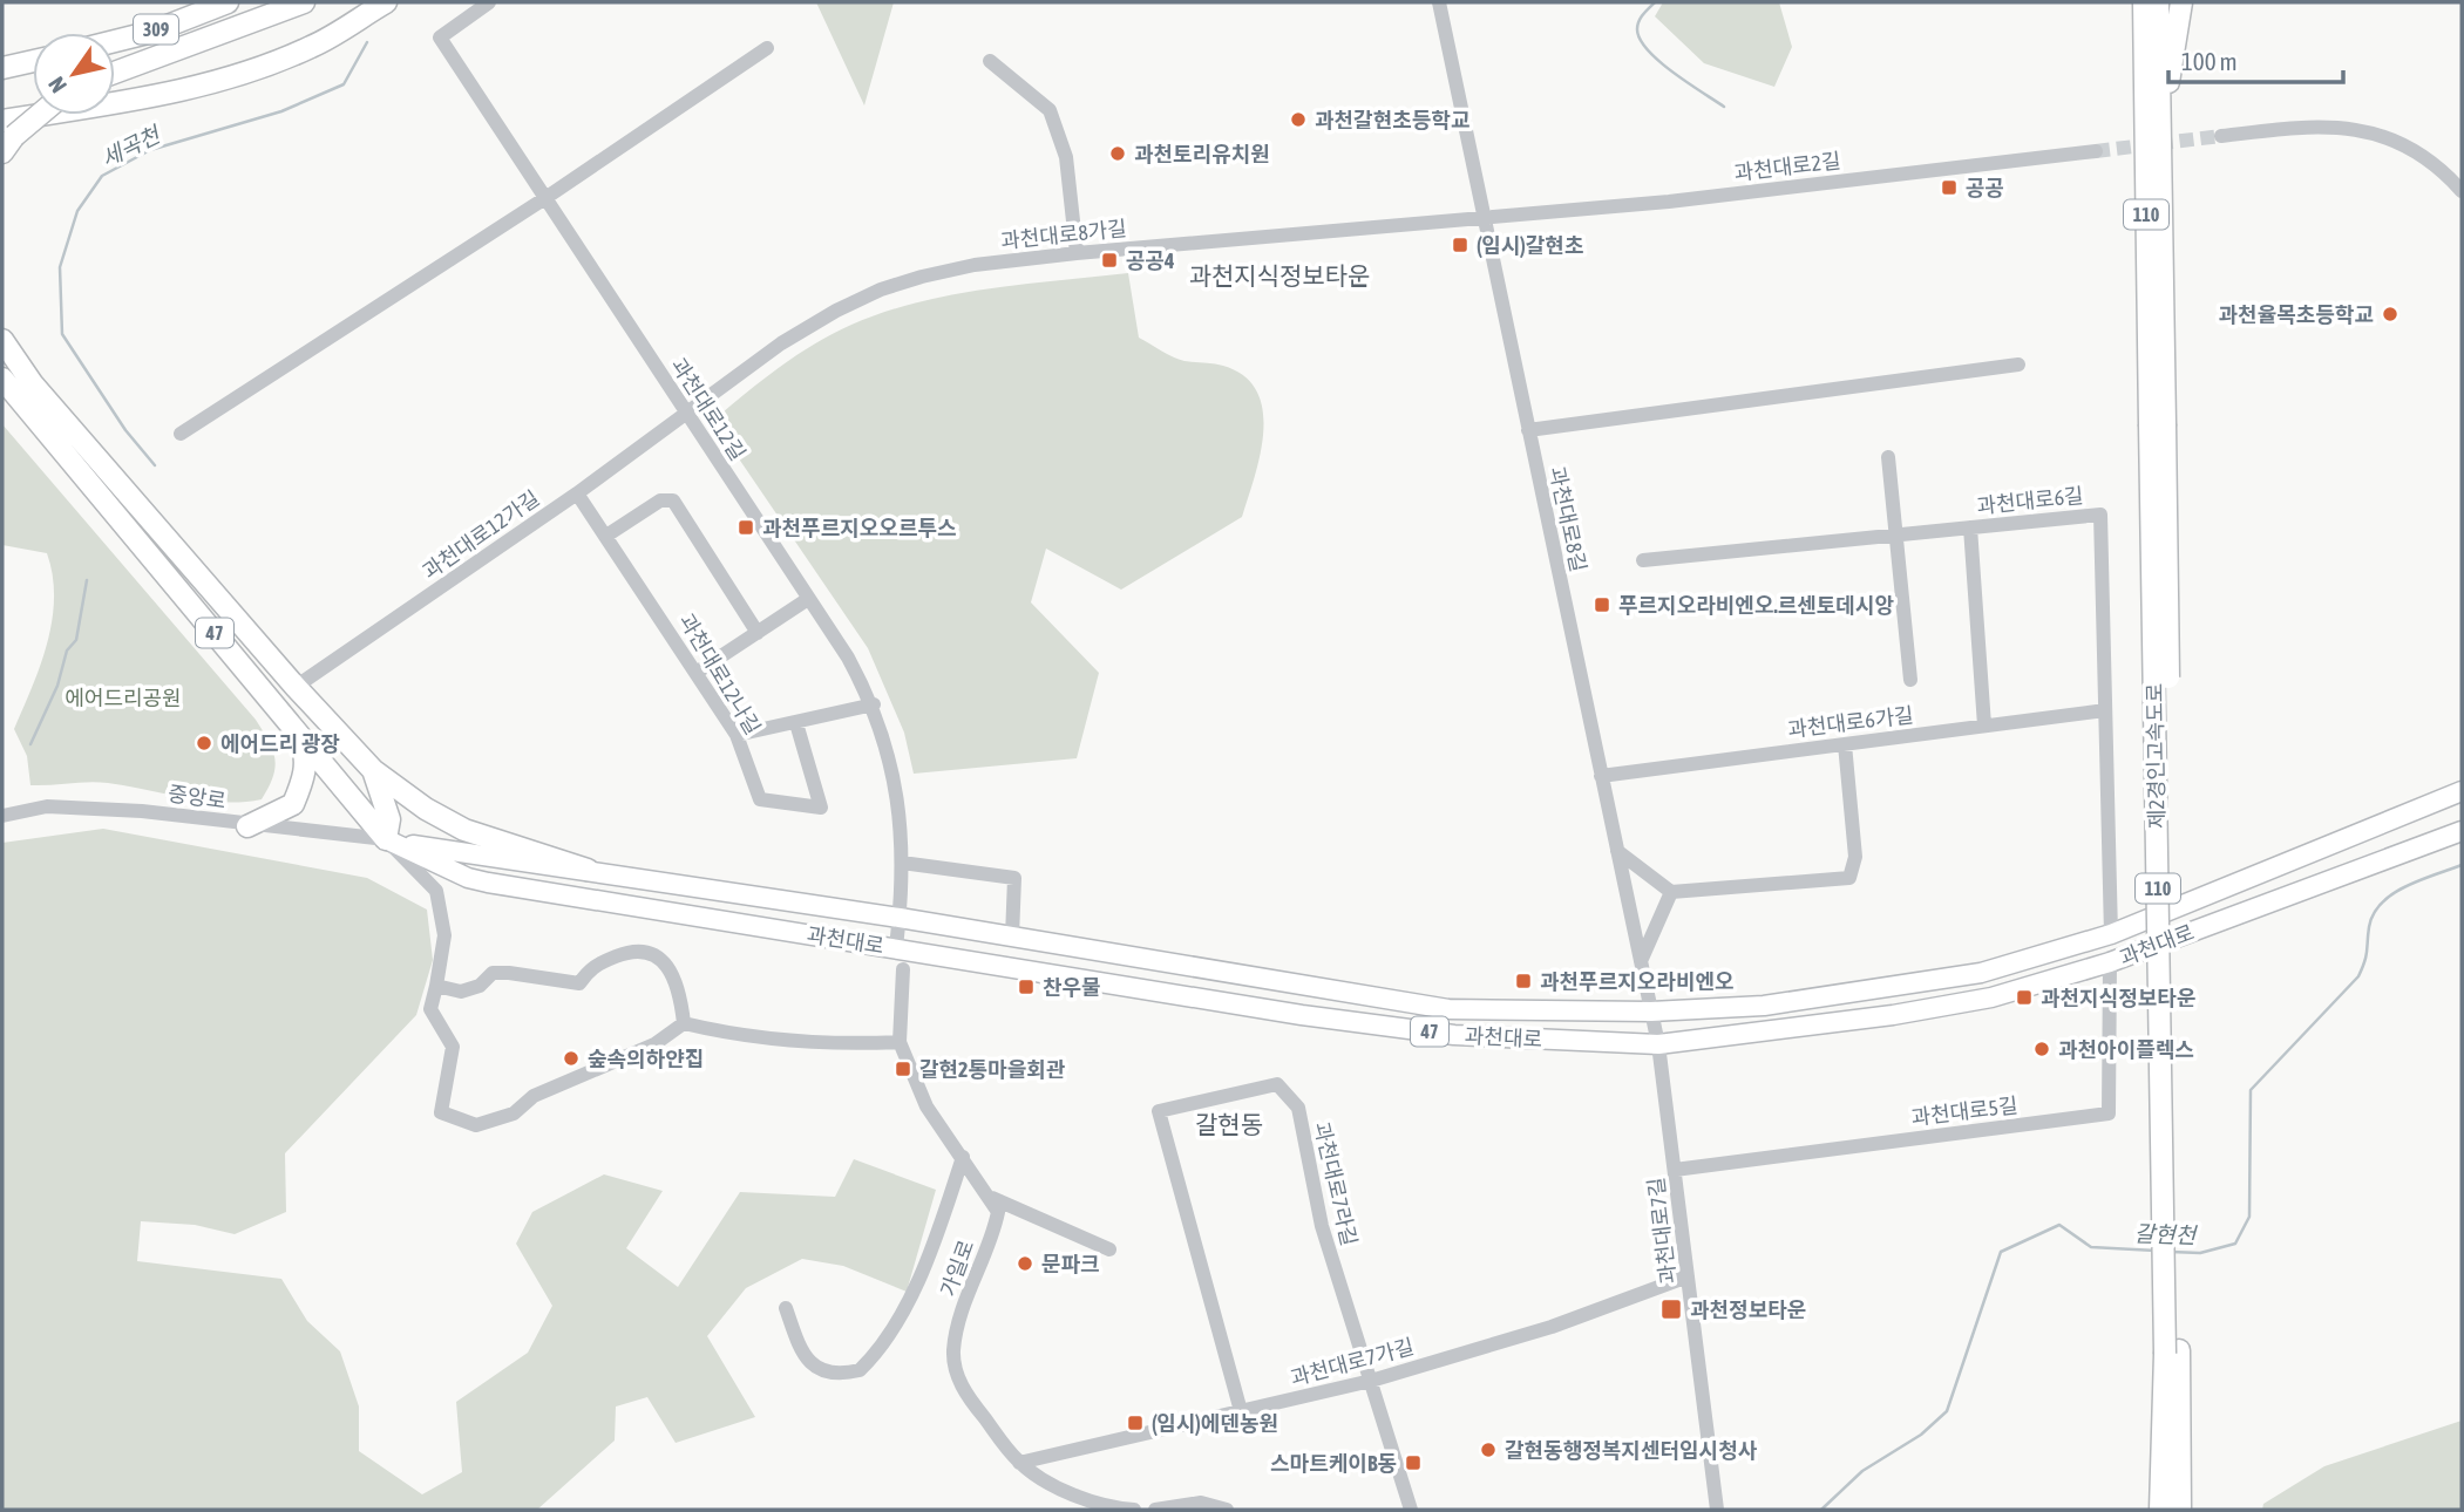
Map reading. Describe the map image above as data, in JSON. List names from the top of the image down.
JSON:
{
  "streets": {
    "highway": [
      "309",
      "110",
      "47",
      "제2경인고속도로"
    ],
    "main road": ["과천대로"],
    "street": [
      "과천대로2길",
      "과천대로8가길",
      "과천대로12길",
      "과천대로6길",
      "과천대로8길",
      "과천대로12가길",
      "과천대로12나길",
      "과천대로6가길",
      "중앙로",
      "과천대로5길",
      "과천대로7라길",
      "과천대로7길",
      "가일로",
      "과천대로7가길"
    ]
  },
  "crossings": [
    ["과천대로2길", "과천대로8가길"],
    ["과천대로2길", "과천대로8길"],
    ["과천대로8가길", "과천대로12길"],
    ["과천대로8가길", "과천대로8길"],
    ["과천대로8가길", "과천대로12가길"],
    ["과천대로12길", "과천대로12가길"],
    ["과천대로12길", "과천대로"],
    ["과천대로6길", "과천대로6가길"],
    ["과천대로6길", "과천대로"],
    ["과천대로8길", "과천대로6가길"],
    ["과천대로8길", "과천대로"],
    ["과천대로8길", "과천대로7길"],
    ["과천대로12가길", "과천대로12나길"],
    ["47", "중앙로"],
    ["47", "과천대로"],
    ["중앙로", "과천대로"],
    ["과천대로", "과천대로5길"],
    ["과천대로", "과천대로7길"],
    ["과천대로5길", "과천대로7길"],
    ["과천대로7라길", "과천대로7가길"],
    ["과천대로7길", "과천대로7가길"],
    ["가일로", "과천대로7가길"]
  ],
  "districts": ["과천지식정보타운", "갈현동"],
  "water": ["세곡천", "갈현천"],
  "parks": ["에어드리공원"],
  "places": {
    "other": [
      "과천갈현초등학교",
      "과천토리유치원",
      "과천율목초등학교",
      "에어드리 광장",
      "과천아이플렉스",
      "숲속의하얀집",
      "문파크",
      "갈현동행정복지센터임시청사"
    ],
    "transit": [
      "공공",
      "(임시)갈현초",
      "공공4",
      "과천푸르지오오르투스",
      "푸르지오라비엔오.르센토데시앙",
      "과천푸르지오라비엔오",
      "찬우물",
      "과천지식정보타운",
      "갈현2통마을회관",
      "과천정보타운",
      "(임시)에덴농원",
      "스마트케이B동"
    ]
  },
  "scale_bar": "100 m",
  "north": "bottom left"
}
